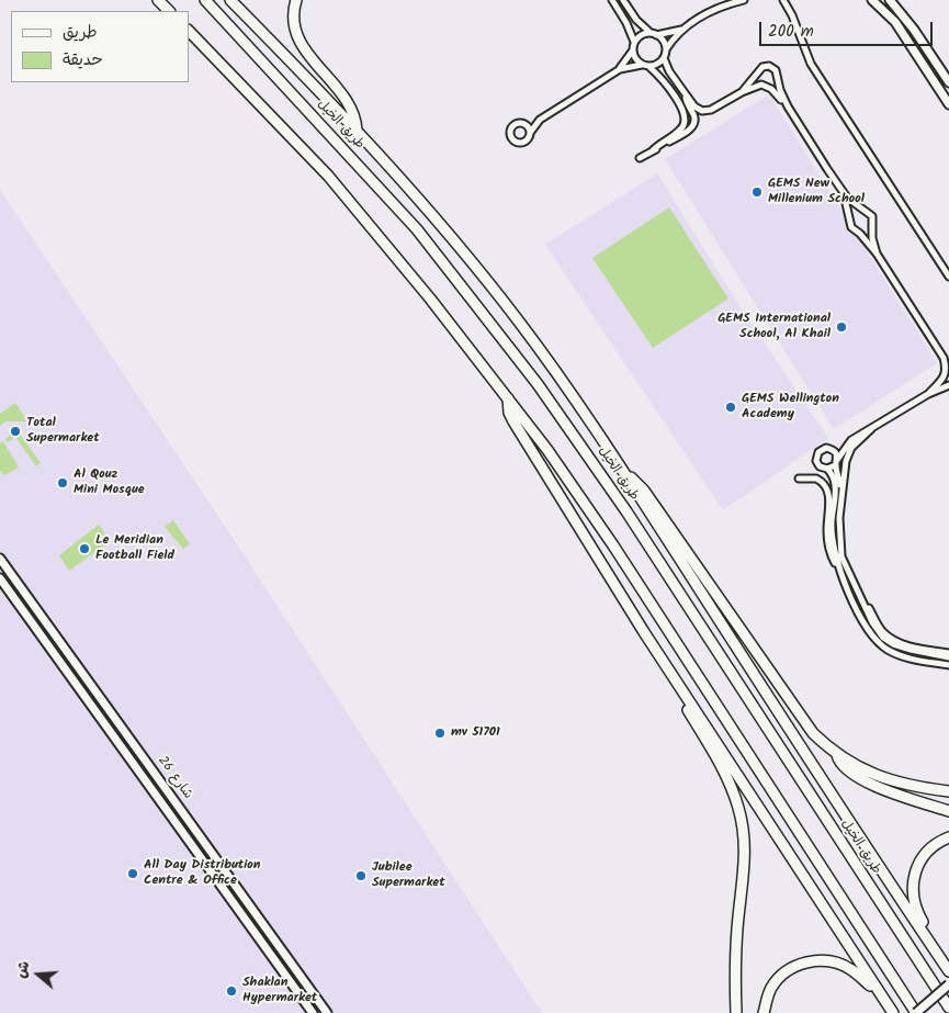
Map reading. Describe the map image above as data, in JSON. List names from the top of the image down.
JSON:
{
  "streets": {
    "highway": ["طريق الخيل"],
    "street": ["شارع 26"]
  },
  "places": [
    "GEMS New Millenium School",
    "GEMS International School, Al Khail",
    "GEMS Wellington Academy",
    "Total Supermarket",
    "Al Qouz Mini Mosque",
    "Le Meridian Football Field",
    "mv 51701",
    "All Day Distribution Centre & Office",
    "Jubilee Supermarket",
    "Shaklan Hypermarket"
  ],
  "legend": ["طريق", "حديقة"],
  "scale_bar": "200 m",
  "north": "left"
}
